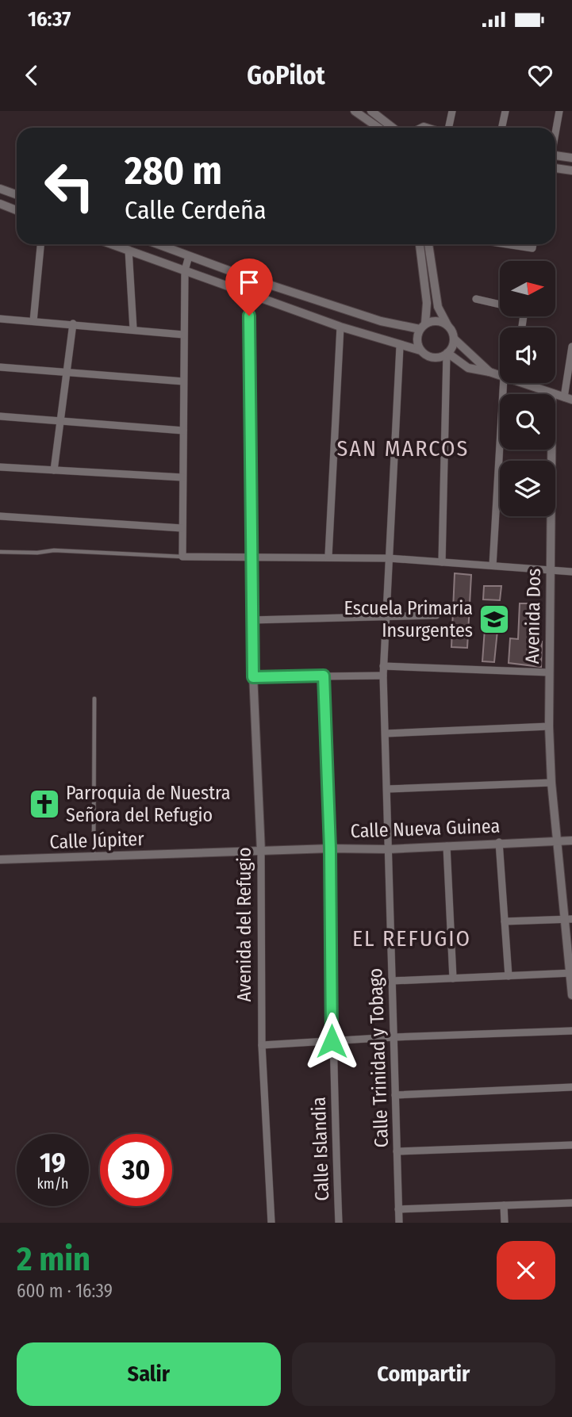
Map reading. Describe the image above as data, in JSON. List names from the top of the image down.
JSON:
{
  "streets": {
    "street": [
      "Avenida Dos",
      "Calle Nueva Guinea",
      "Calle Júpiter",
      "Avenida del Refugio",
      "Calle Trinidad y Tobago",
      "Calle Islandia"
    ]
  },
  "crossings": [
    ["Avenida Dos", "Calle Nueva Guinea"],
    ["Calle Nueva Guinea", "Calle Júpiter"],
    ["Calle Nueva Guinea", "Avenida del Refugio"],
    ["Calle Nueva Guinea", "Calle Trinidad y Tobago"],
    ["Calle Nueva Guinea", "Calle Islandia"],
    ["Calle Júpiter", "Avenida del Refugio"]
  ],
  "districts": ["SAN MARCOS", "EL REFUGIO"],
  "places": {
    "school or university": ["Escuela Primaria Insurgentes"],
    "church": ["Parroquia de Nuestra Señora del Refugio"]
  },
  "north": "right",
  "page": {
    "status": "16:37",
    "header": "GoPilot",
    "turn": ["280 m", "Calle Cerdeña"],
    "speed": "19 km/h",
    "limit": "30",
    "heading": ["2 min", "600 m · 16:39"],
    "buttons": ["Salir", "Compartir"]
  }
}
